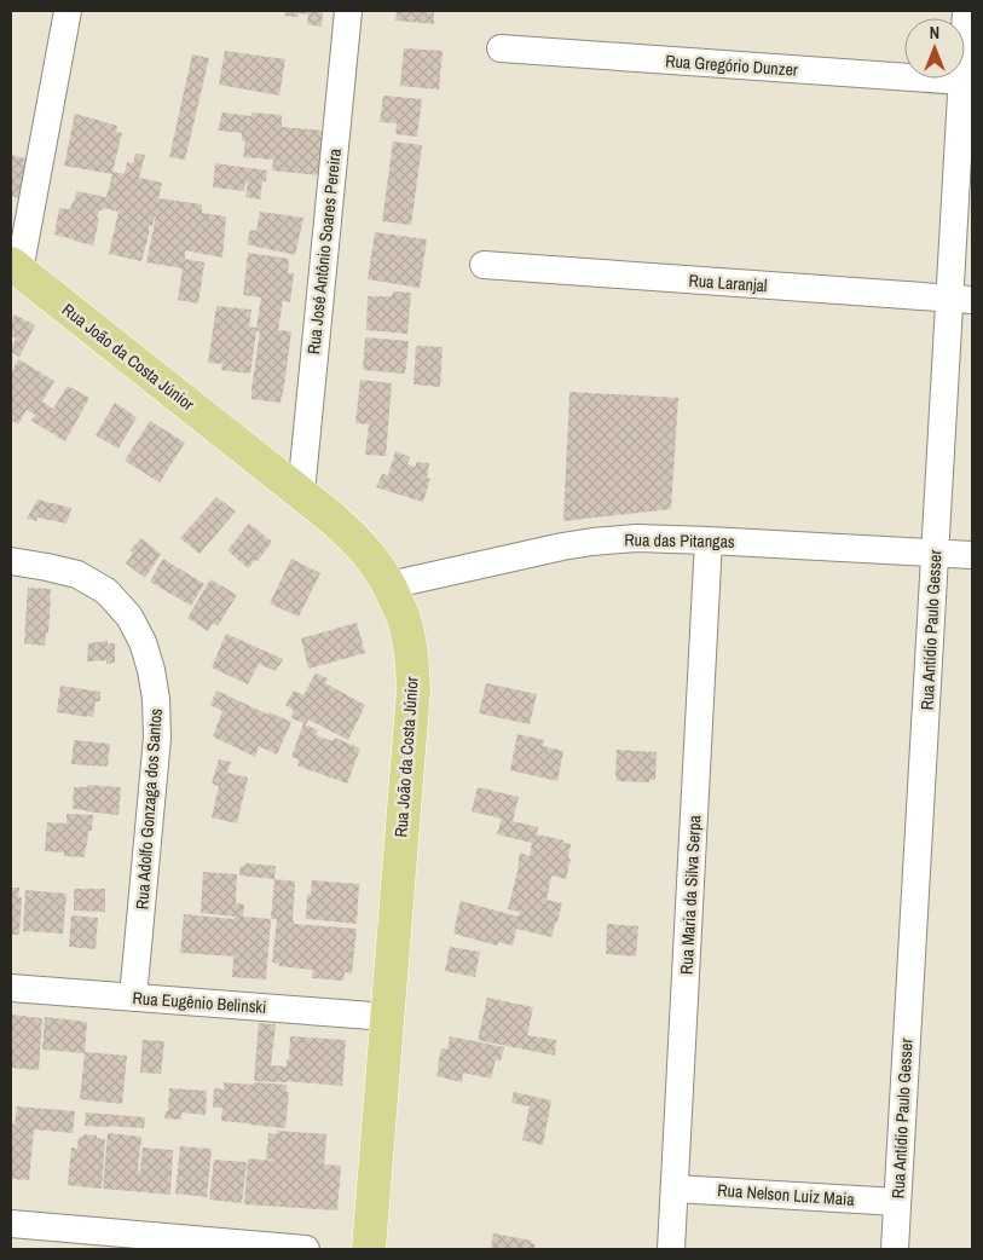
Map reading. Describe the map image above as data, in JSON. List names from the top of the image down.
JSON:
{
  "streets": {
    "main road": ["Rua João da Costa Júnior"],
    "street": [
      "Rua Gregório Dunzer",
      "Rua José Antônio Soares Pereira",
      "Rua Laranjal",
      "Rua das Pitangas",
      "Rua Antídio Paulo Gesser",
      "Rua Adolfo Gonzaga dos Santos",
      "Rua Maria da Silva Serpa",
      "Rua Eugênio Belinski",
      "Rua Nelson Luiz Maia"
    ]
  },
  "crossings": [
    ["Rua Gregório Dunzer", "Rua Antídio Paulo Gesser"],
    ["Rua José Antônio Soares Pereira", "Rua João da Costa Júnior"],
    ["Rua Laranjal", "Rua Antídio Paulo Gesser"],
    ["Rua João da Costa Júnior", "Rua das Pitangas"],
    ["Rua João da Costa Júnior", "Rua Eugênio Belinski"],
    ["Rua das Pitangas", "Rua Antídio Paulo Gesser"],
    ["Rua das Pitangas", "Rua Maria da Silva Serpa"],
    ["Rua Antídio Paulo Gesser", "Rua Nelson Luiz Maia"],
    ["Rua Adolfo Gonzaga dos Santos", "Rua Eugênio Belinski"],
    ["Rua Maria da Silva Serpa", "Rua Nelson Luiz Maia"]
  ],
  "north": "top"
}
